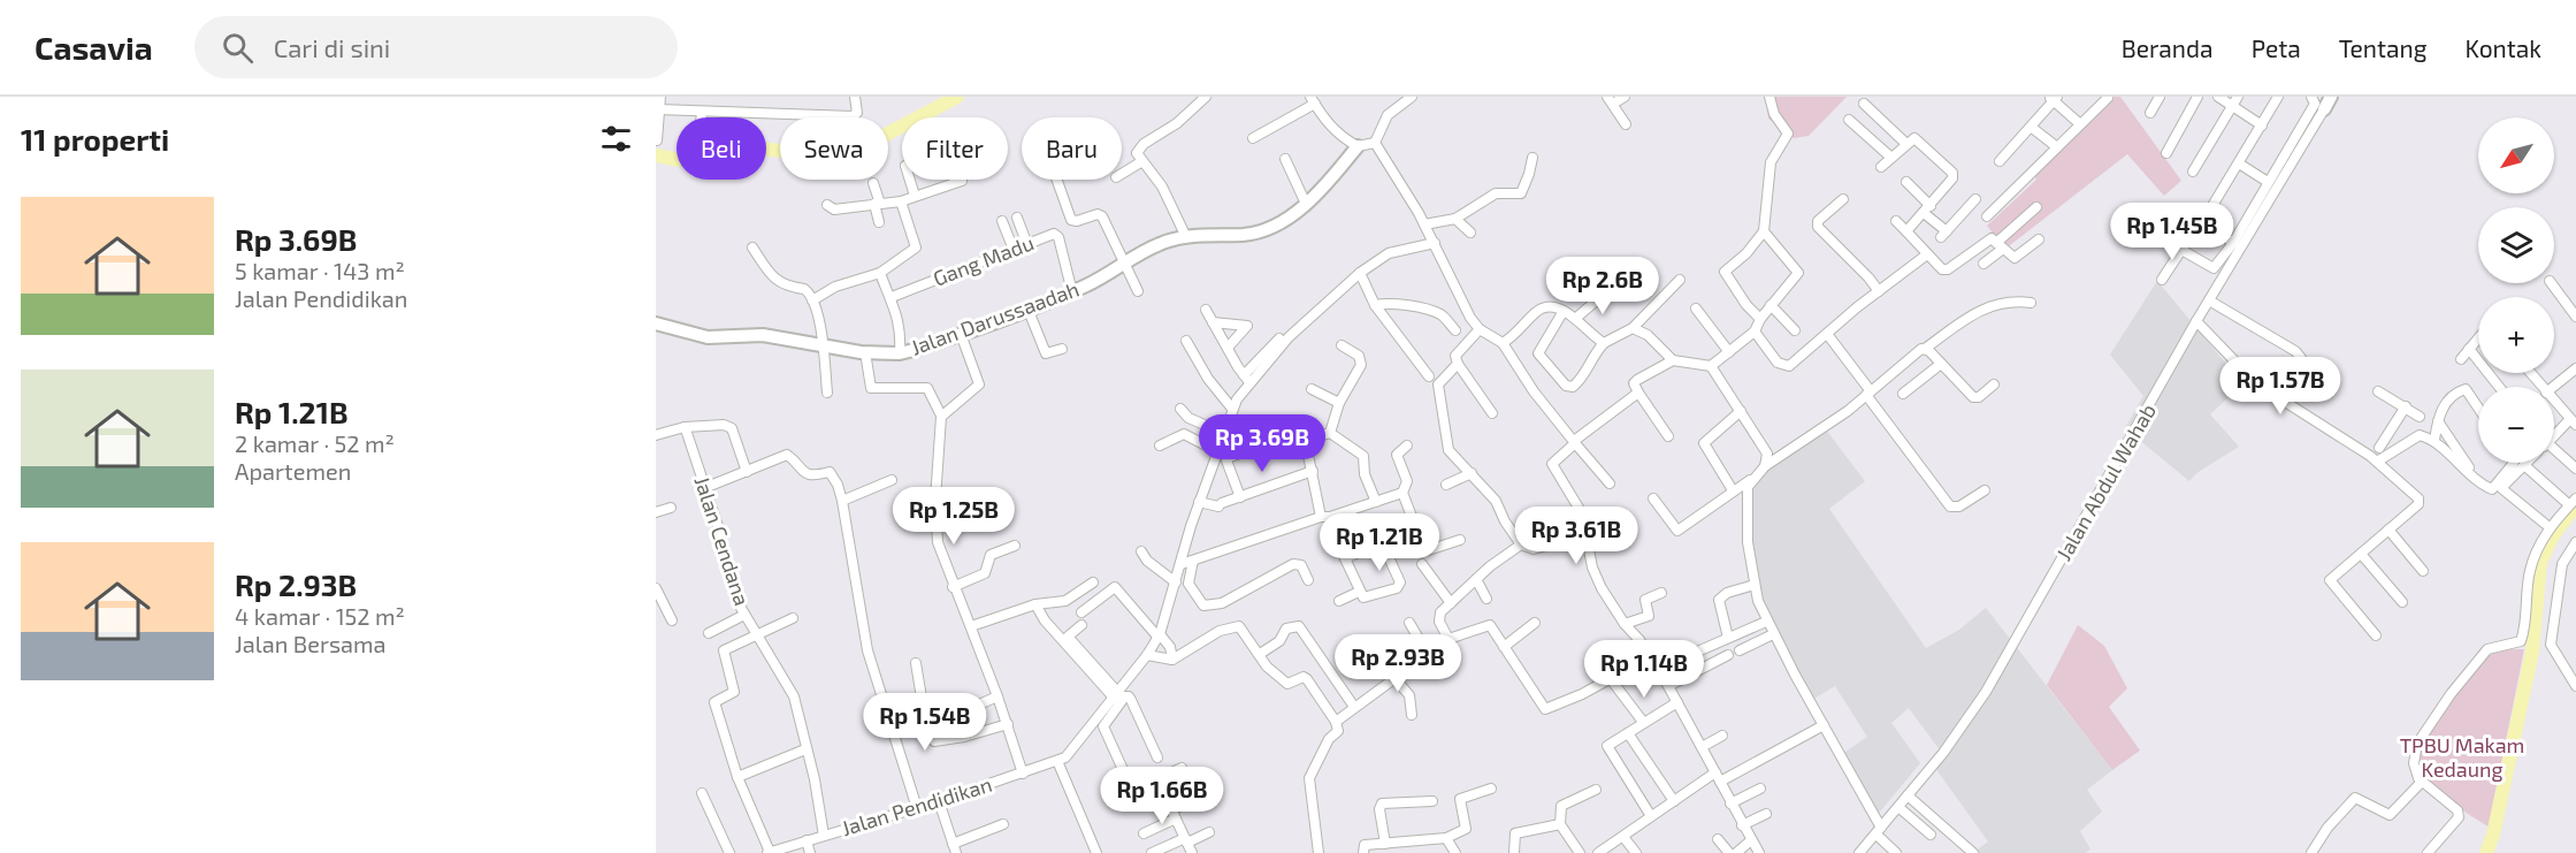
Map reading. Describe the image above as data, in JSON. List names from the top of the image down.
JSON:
{
  "streets": {
    "street": [
      "Gang Madu",
      "Jalan Darussaadah",
      "Jalan Abdul Wahab",
      "Jalan Cendana",
      "Jalan Pendidikan"
    ]
  },
  "crossings": [
    ["Gang Madu", "Jalan Darussaadah"],
    ["Jalan Cendana", "Jalan Pendidikan"]
  ],
  "parks": ["TPBU Makam Kedaung"],
  "north": "bottom left",
  "page": {
    "header": "Casavia",
    "search": "Cari di sini",
    "nav": [
      "Beranda",
      "Peta",
      "Tentang",
      "Kontak"
    ],
    "heading": "11 properti",
    "map_buttons": ["+", "−"],
    "chip": [
      "Beli",
      "Sewa",
      "Filter",
      "Baru"
    ],
    "list": [
      {
        "name": "Rp 3.69B",
        "note": "5 kamar · 143 m² · Jalan Pendidikan"
      },
      {
        "name": "Rp 1.21B",
        "note": "2 kamar · 52 m² · Apartemen"
      },
      {
        "name": "Rp 2.93B",
        "note": "4 kamar · 152 m² · Jalan Bersama"
      }
    ],
    "price": [
      "Rp 1.45B",
      "Rp 2.6B",
      "Rp 1.57B",
      "Rp 3.69B",
      "Rp 1.25B",
      "Rp 3.61B",
      "Rp 1.21B",
      "Rp 2.93B",
      "Rp 1.14B",
      "Rp 1.54B",
      "Rp 1.66B"
    ]
  }
}
